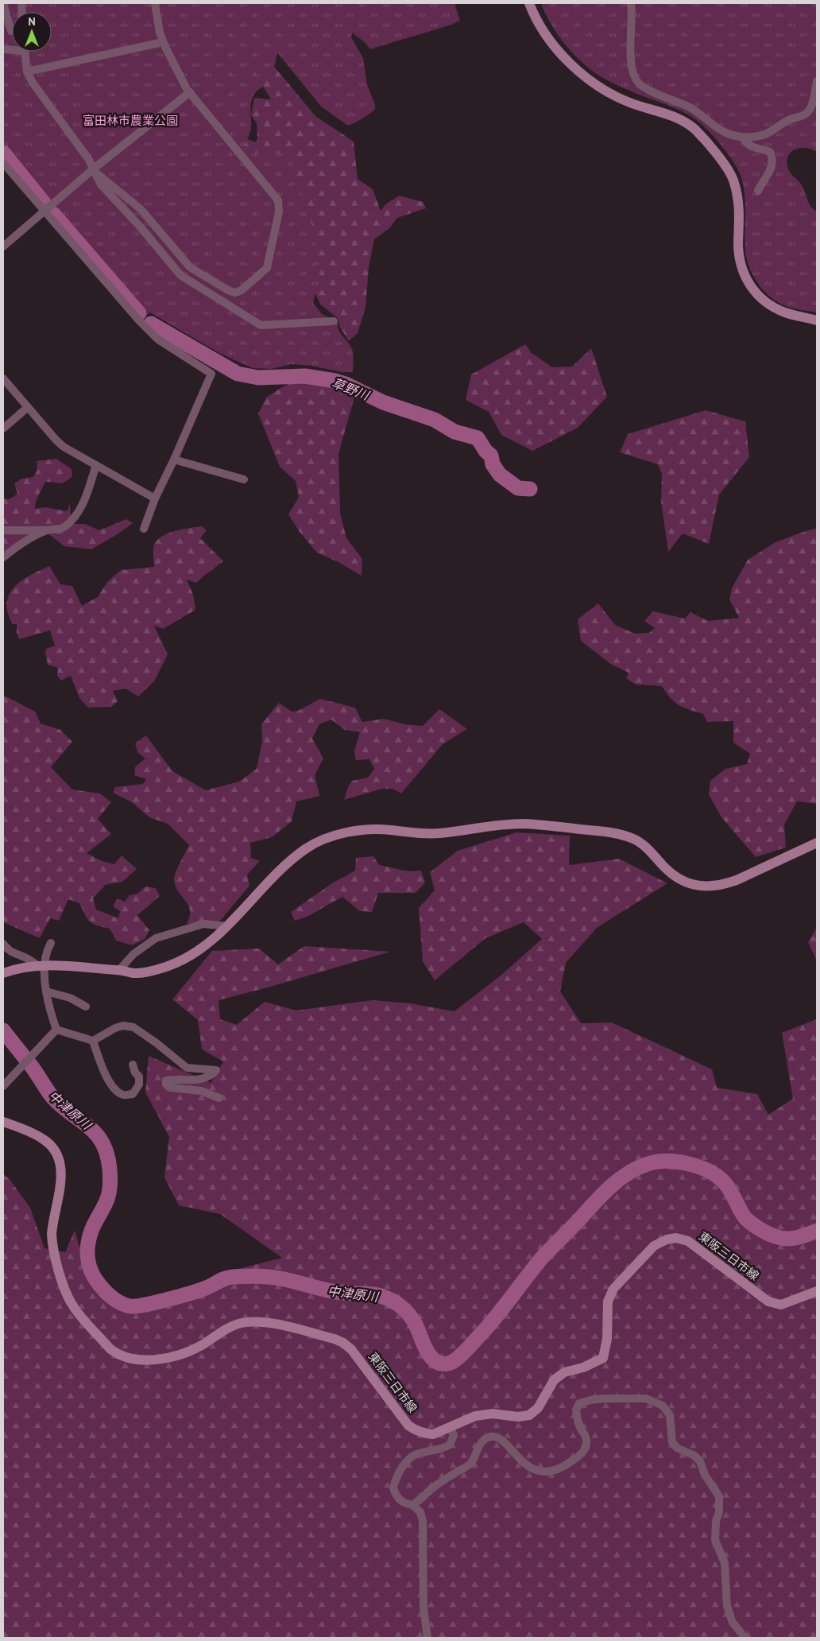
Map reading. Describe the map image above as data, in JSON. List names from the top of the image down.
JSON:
{
  "streets": {
    "street": ["東阪三日市線"]
  },
  "water": ["草野川", "中津原川"],
  "parks": ["富田林市農業公園"],
  "north": "top"
}
